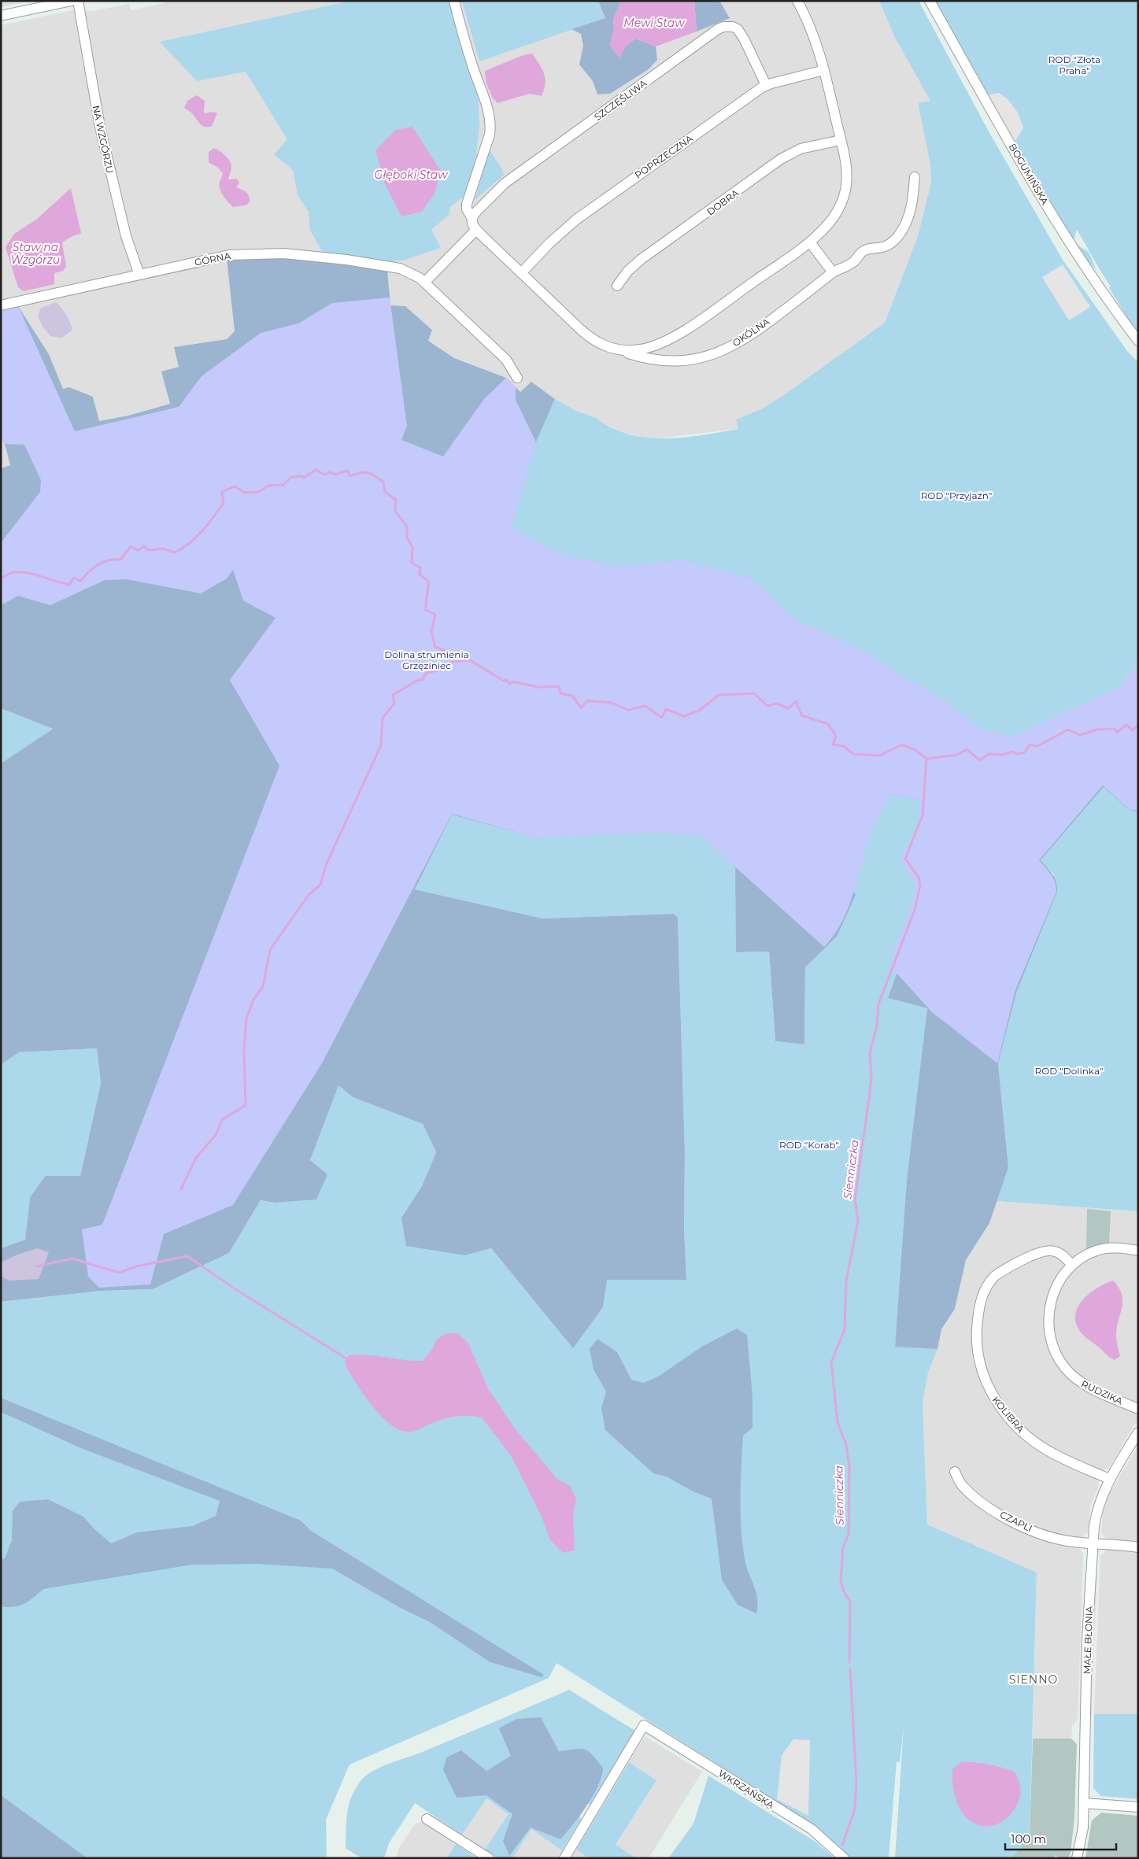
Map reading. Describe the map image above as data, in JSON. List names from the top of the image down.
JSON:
{
  "streets": {
    "street": [
      "SZCZĘŚLIWA",
      "NA WZGÓRZU",
      "POPRZECZNA",
      "BOGUMIŃSKA",
      "DOBRA",
      "GÓRNA",
      "OKÓLNA",
      "RUDZIKA",
      "KOLIBRA",
      "CZAPLI",
      "MAŁE BŁONIA",
      "WKRZAŃSKA"
    ]
  },
  "crossings": [
    ["SZCZĘŚLIWA", "POPRZECZNA"],
    ["NA WZGÓRZU", "GÓRNA"],
    ["POPRZECZNA", "OKÓLNA"],
    ["DOBRA", "OKÓLNA"],
    ["RUDZIKA", "KOLIBRA"],
    ["KOLIBRA", "MAŁE BŁONIA"],
    ["CZAPLI", "MAŁE BŁONIA"]
  ],
  "districts": ["SIENNO"],
  "water": [
    "Mewi Staw",
    "Głęboki Staw",
    "Staw na Wzgórzu",
    "Sienniczka"
  ],
  "parks": [
    "ROD \"Złota Praha\"",
    "ROD \"Przyjaźń\"",
    "Dolina strumienia Grzęziniec",
    "ROD \"Dolinka\"",
    "ROD \"Korab\""
  ],
  "scale_bar": "100 m"
}
